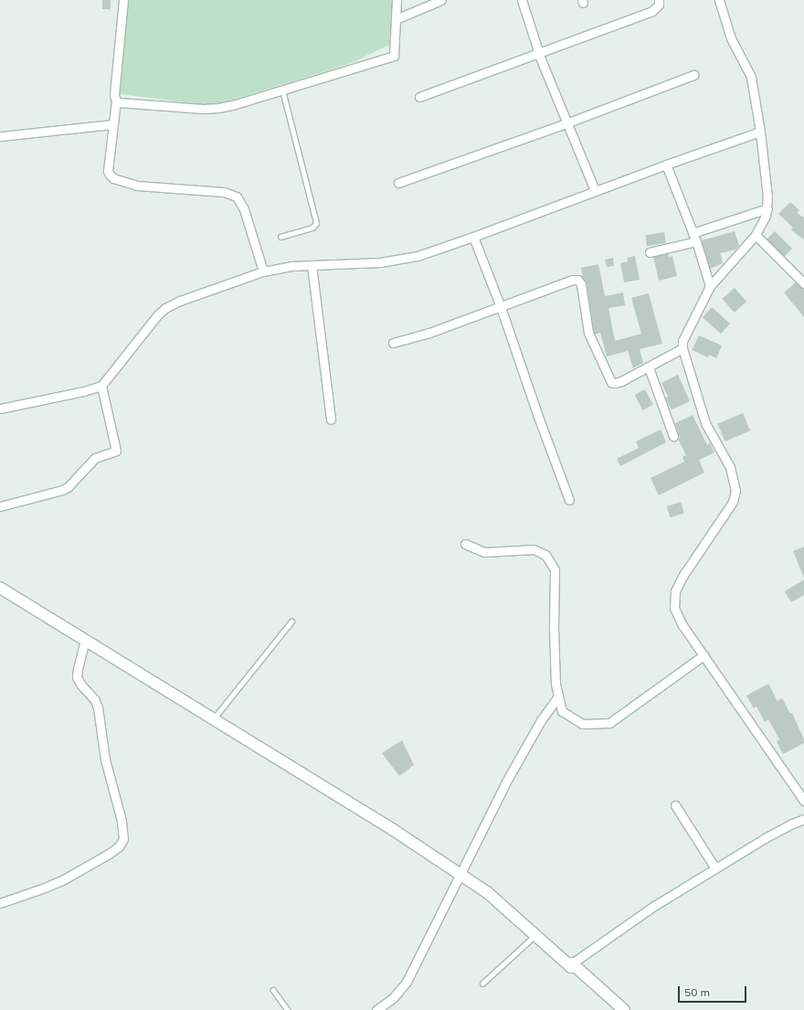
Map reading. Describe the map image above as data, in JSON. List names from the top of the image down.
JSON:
{
  "scale_bar": "50 m"
}
